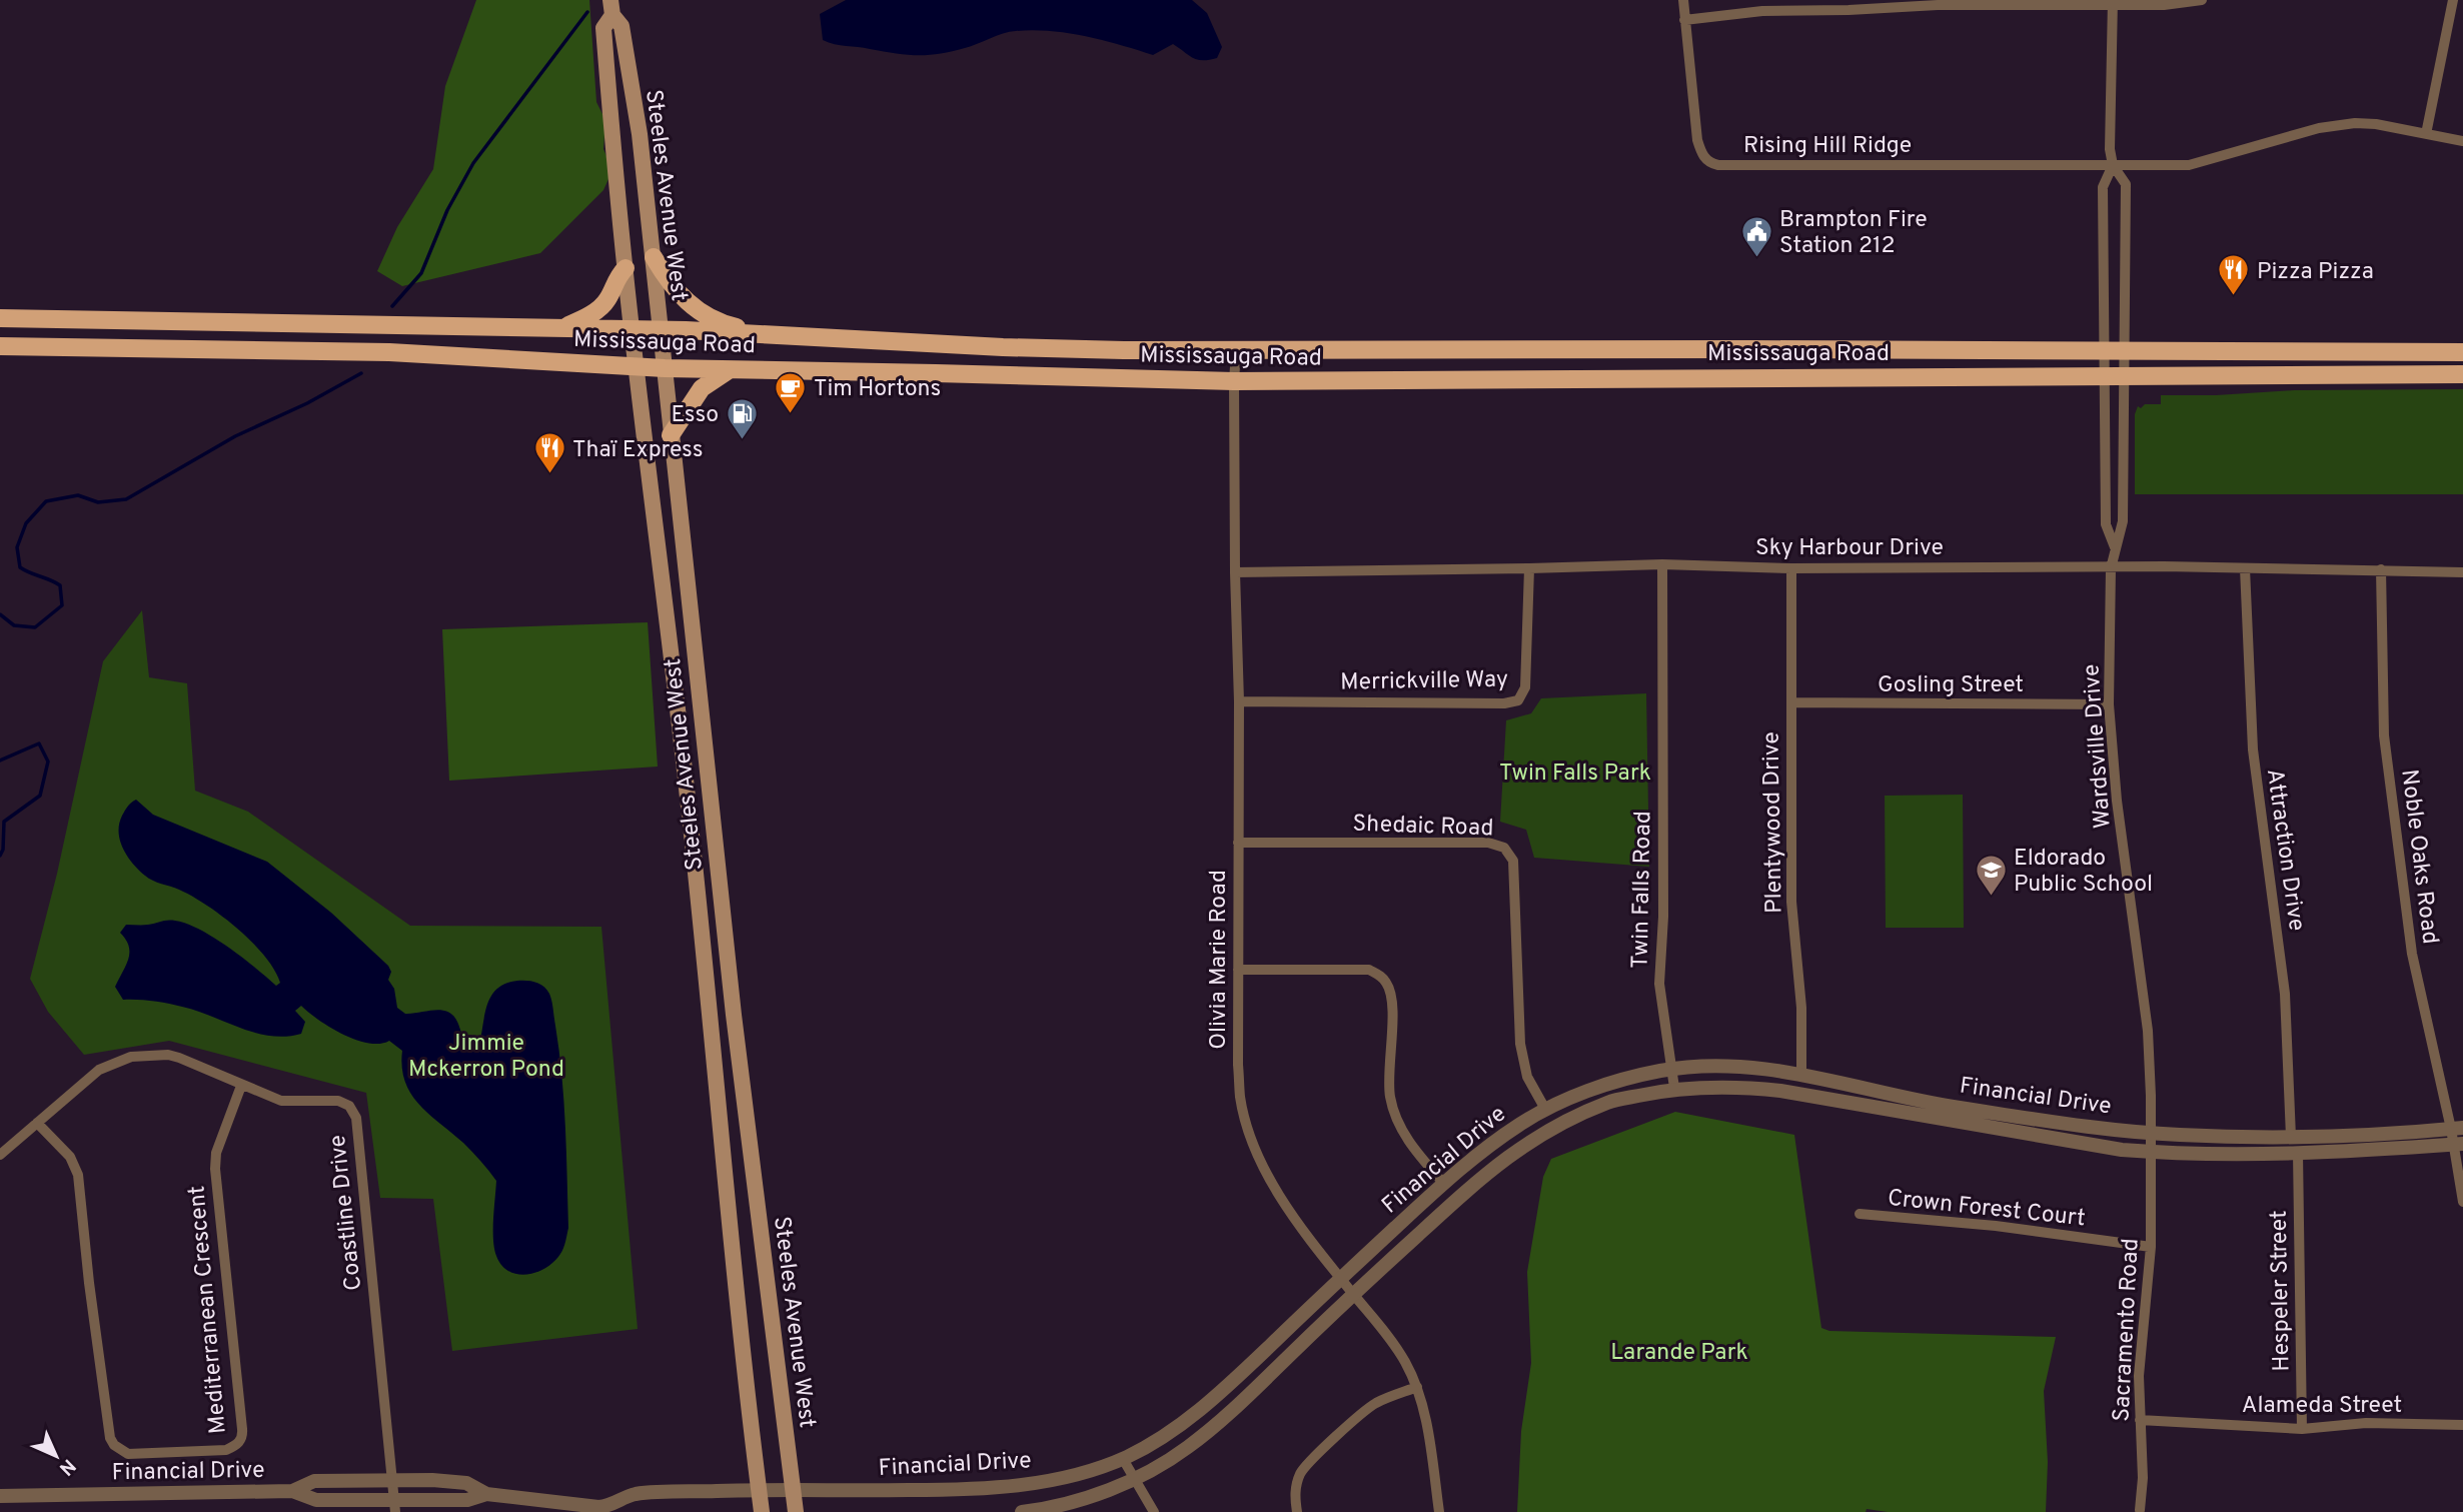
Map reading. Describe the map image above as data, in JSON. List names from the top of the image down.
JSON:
{
  "streets": {
    "main road": ["Steeles Avenue West", "Mississauga Road"],
    "street": [
      "Rising Hill Ridge",
      "Sky Harbour Drive",
      "Merrickville Way",
      "Gosling Street",
      "Wardsville Drive",
      "Plentywood Drive",
      "Shedaic Road",
      "Attraction Drive",
      "Noble Oaks Road",
      "Twin Falls Road",
      "Olivia Marie Road",
      "Financial Drive",
      "Crown Forest Court",
      "Coastline Drive",
      "Hespeler Street",
      "Mediterranean Crescent",
      "Sacramento Road",
      "Alameda Street"
    ]
  },
  "crossings": [
    ["Rising Hill Ridge", "Wardsville Drive"],
    ["Steeles Avenue West", "Mississauga Road"],
    ["Steeles Avenue West", "Financial Drive"],
    ["Mississauga Road", "Wardsville Drive"],
    ["Mississauga Road", "Olivia Marie Road"],
    ["Sky Harbour Drive", "Merrickville Way"],
    ["Sky Harbour Drive", "Wardsville Drive"],
    ["Sky Harbour Drive", "Plentywood Drive"],
    ["Sky Harbour Drive", "Attraction Drive"],
    ["Sky Harbour Drive", "Noble Oaks Road"],
    ["Sky Harbour Drive", "Twin Falls Road"],
    ["Sky Harbour Drive", "Olivia Marie Road"],
    ["Merrickville Way", "Olivia Marie Road"],
    ["Gosling Street", "Wardsville Drive"],
    ["Gosling Street", "Plentywood Drive"],
    ["Wardsville Drive", "Financial Drive"],
    ["Wardsville Drive", "Sacramento Road"],
    ["Plentywood Drive", "Financial Drive"],
    ["Shedaic Road", "Olivia Marie Road"],
    ["Shedaic Road", "Financial Drive"],
    ["Attraction Drive", "Financial Drive"],
    ["Noble Oaks Road", "Financial Drive"],
    ["Twin Falls Road", "Financial Drive"],
    ["Olivia Marie Road", "Financial Drive"],
    ["Financial Drive", "Coastline Drive"],
    ["Financial Drive", "Hespeler Street"],
    ["Financial Drive", "Sacramento Road"],
    ["Crown Forest Court", "Sacramento Road"],
    ["Coastline Drive", "Mediterranean Crescent"],
    ["Hespeler Street", "Alameda Street"],
    ["Sacramento Road", "Alameda Street"]
  ],
  "parks": ["Twin Falls Park", "Jimmie Mckerron Pond", "Larande Park"],
  "places": {
    "public building": ["Brampton Fire Station 212"],
    "restaurant": ["Pizza Pizza", "Thaï Express"],
    "cafe": ["Tim Hortons"],
    "fuel station": ["Esso"],
    "school or university": ["Eldorado Public School"]
  },
  "north": "bottom right"
}
